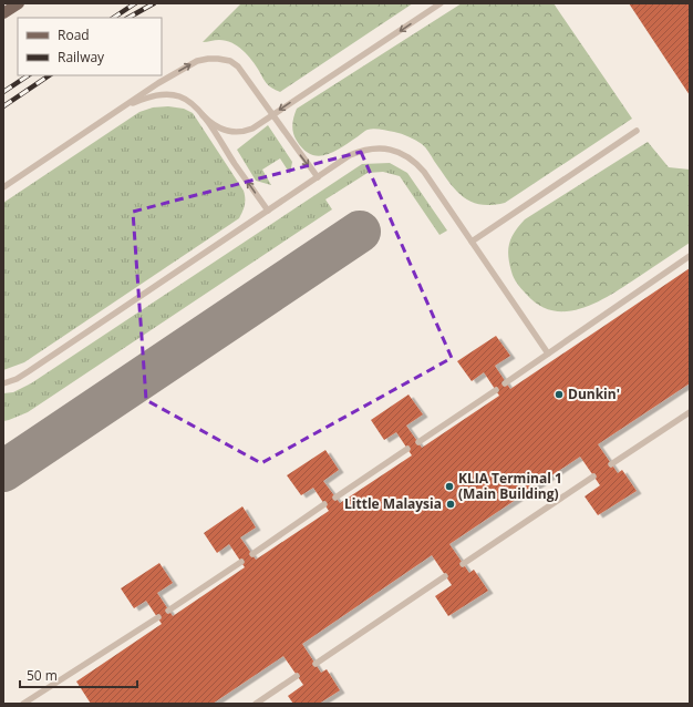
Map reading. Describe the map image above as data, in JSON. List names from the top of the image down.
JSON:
{
  "places": ["Dunkin'", "KLIA Terminal 1 (Main Building)", "Little Malaysia"],
  "legend": ["Road", "Railway"],
  "scale_bar": "50 m"
}
